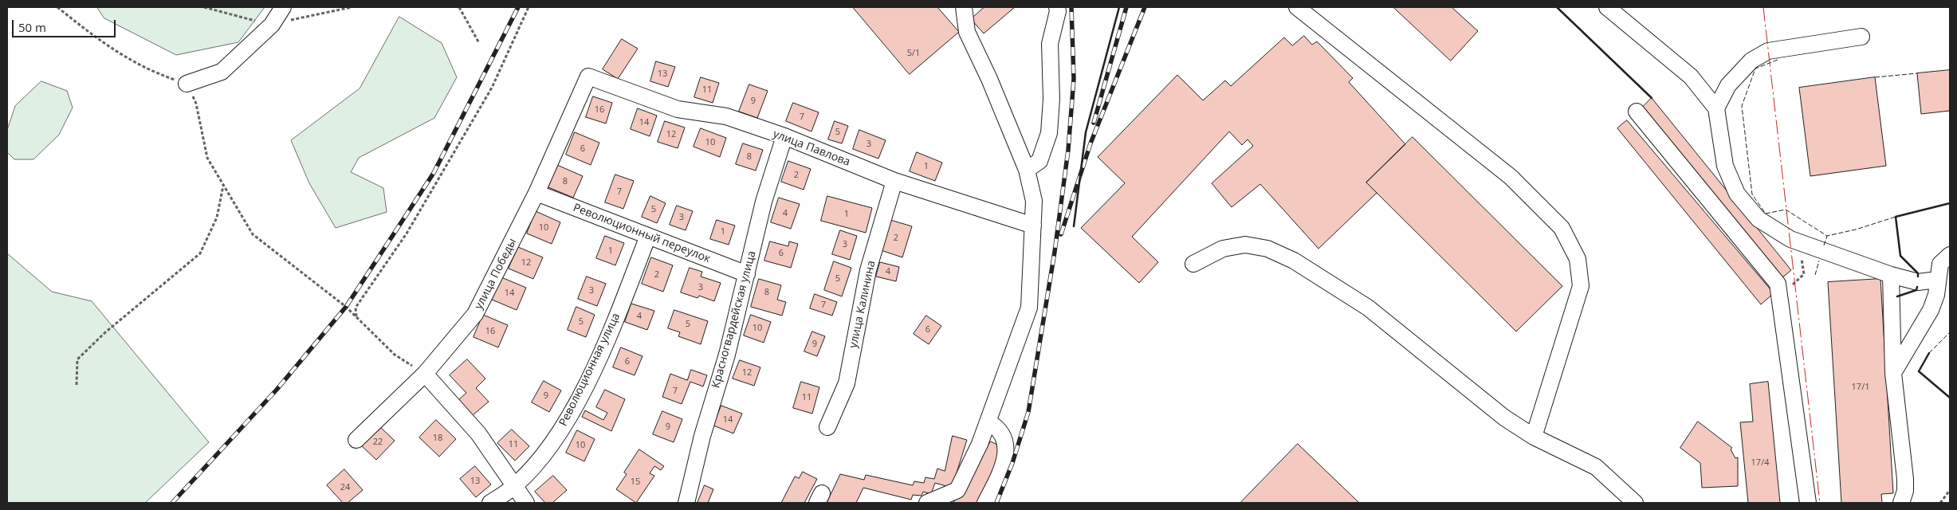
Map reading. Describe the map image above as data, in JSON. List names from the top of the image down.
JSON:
{
  "streets": {
    "street": [
      "улица Павлова",
      "Революционный переулок",
      "улица Победы",
      "улица Калинина",
      "Красногвардейская улица",
      "Революционная улица"
    ]
  },
  "crossings": [
    ["улица Павлова", "улица Победы"],
    ["улица Павлова", "улица Калинина"],
    ["улица Павлова", "Красногвардейская улица"],
    ["Революционный переулок", "улица Победы"],
    ["Революционный переулок", "Красногвардейская улица"],
    ["Революционный переулок", "Революционная улица"]
  ],
  "house_numbers": [
    "5/1",
    "13",
    "11",
    "9",
    "16",
    "7",
    "14",
    "5",
    "12",
    "10",
    "3",
    "6",
    "8",
    "1",
    "2",
    "8",
    "7",
    "5",
    "4",
    "1",
    "3",
    "10",
    "1",
    "2",
    "3",
    "1",
    "6",
    "12",
    "4",
    "2",
    "5",
    "3",
    "3",
    "8",
    "14",
    "7",
    "4",
    "5",
    "5",
    "10",
    "6",
    "16",
    "9",
    "6",
    "12",
    "17/1",
    "7",
    "9",
    "11",
    "14",
    "9",
    "18",
    "22",
    "11",
    "10",
    "17/4",
    "13",
    "15",
    "24"
  ],
  "scale_bar": "50 m"
}
